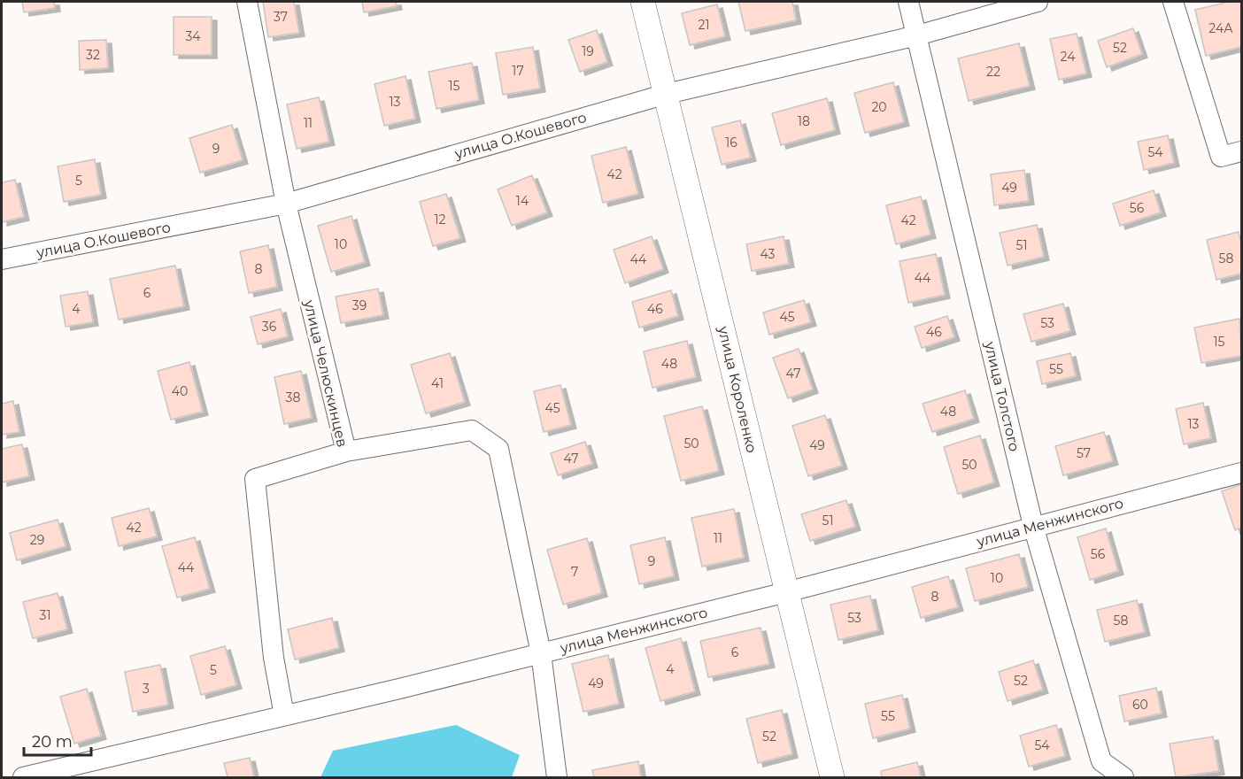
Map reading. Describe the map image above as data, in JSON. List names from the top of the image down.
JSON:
{
  "streets": {
    "street": [
      "улица О.Кошевого",
      "улица Челюскинцев",
      "улица Короленко",
      "улица Толстого",
      "улица Менжинского"
    ]
  },
  "crossings": [
    ["улица О.Кошевого", "улица Челюскинцев"],
    ["улица О.Кошевого", "улица Короленко"],
    ["улица О.Кошевого", "улица Толстого"],
    ["улица Челюскинцев", "улица Менжинского"],
    ["улица Короленко", "улица Менжинского"],
    ["улица Толстого", "улица Менжинского"]
  ],
  "house_numbers": [
    "37",
    "21",
    "24А",
    "34",
    "52",
    "19",
    "32",
    "24",
    "17",
    "22",
    "15",
    "13",
    "20",
    "18",
    "11",
    "16",
    "9",
    "54",
    "42",
    "5",
    "49",
    "14",
    "56",
    "12",
    "42",
    "10",
    "51",
    "43",
    "58",
    "44",
    "8",
    "44",
    "6",
    "39",
    "4",
    "46",
    "45",
    "53",
    "36",
    "46",
    "15",
    "48",
    "55",
    "47",
    "41",
    "40",
    "38",
    "45",
    "48",
    "13",
    "50",
    "49",
    "57",
    "47",
    "50",
    "51",
    "42",
    "11",
    "29",
    "56",
    "9",
    "44",
    "7",
    "10",
    "8",
    "31",
    "53",
    "58",
    "6",
    "4",
    "5",
    "52",
    "49",
    "3",
    "60",
    "55",
    "52",
    "54"
  ],
  "scale_bar": "20 m"
}
